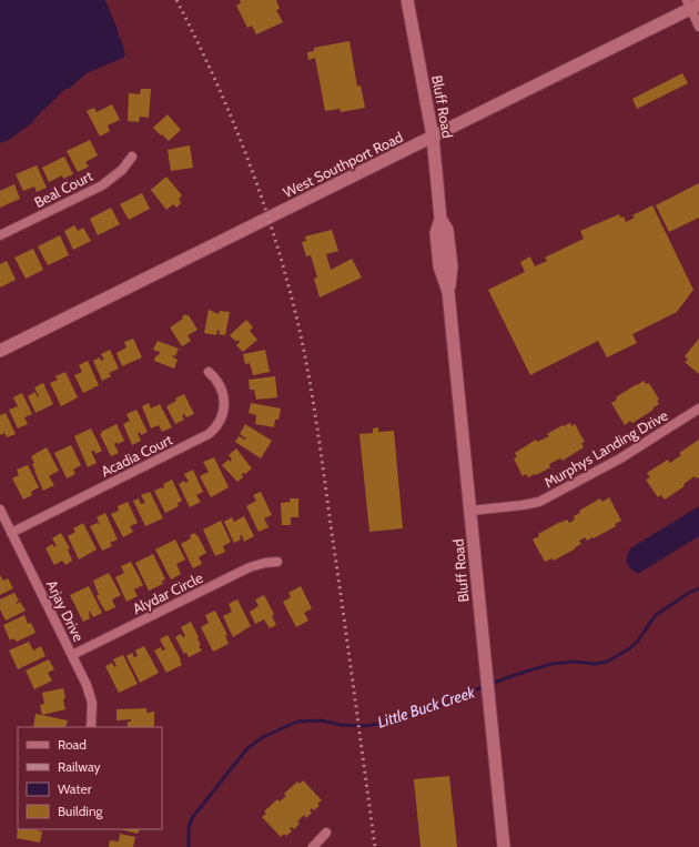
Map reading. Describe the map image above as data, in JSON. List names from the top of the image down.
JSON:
{
  "streets": {
    "main road": ["Bluff Road", "West Southport Road"],
    "street": [
      "Beal Court",
      "Murphys Landing Drive",
      "Acadia Court",
      "Alydar Circle",
      "Arjay Drive"
    ]
  },
  "crossings": [
    ["Bluff Road", "West Southport Road"],
    ["Bluff Road", "Murphys Landing Drive"],
    ["Acadia Court", "Arjay Drive"],
    ["Alydar Circle", "Arjay Drive"]
  ],
  "water": ["Little Buck Creek"],
  "legend": [
    "Road",
    "Railway",
    "Water",
    "Building"
  ]
}
